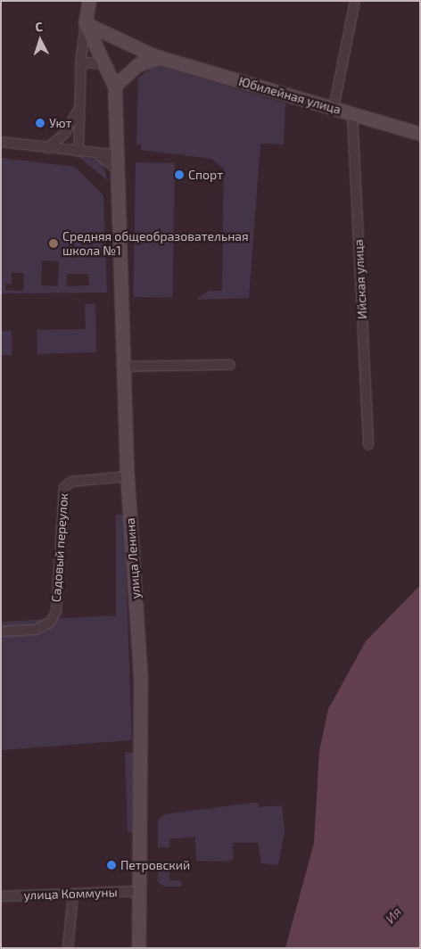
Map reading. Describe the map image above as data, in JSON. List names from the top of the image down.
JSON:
{
  "streets": {
    "main road": ["Юбилейная улица", "улица Ленина"],
    "street": ["Ийская улица", "Садовый переулок", "улица Коммуны"]
  },
  "crossings": [
    ["Юбилейная улица", "Ийская улица"],
    ["Юбилейная улица", "улица Ленина"],
    ["Садовый переулок", "улица Ленина"],
    ["улица Ленина", "улица Коммуны"]
  ],
  "water": ["Ия"],
  "places": [
    "Уют",
    "Спорт",
    "Средняя общеобразовательная школа №1",
    "Петровский"
  ],
  "north": "top"
}
